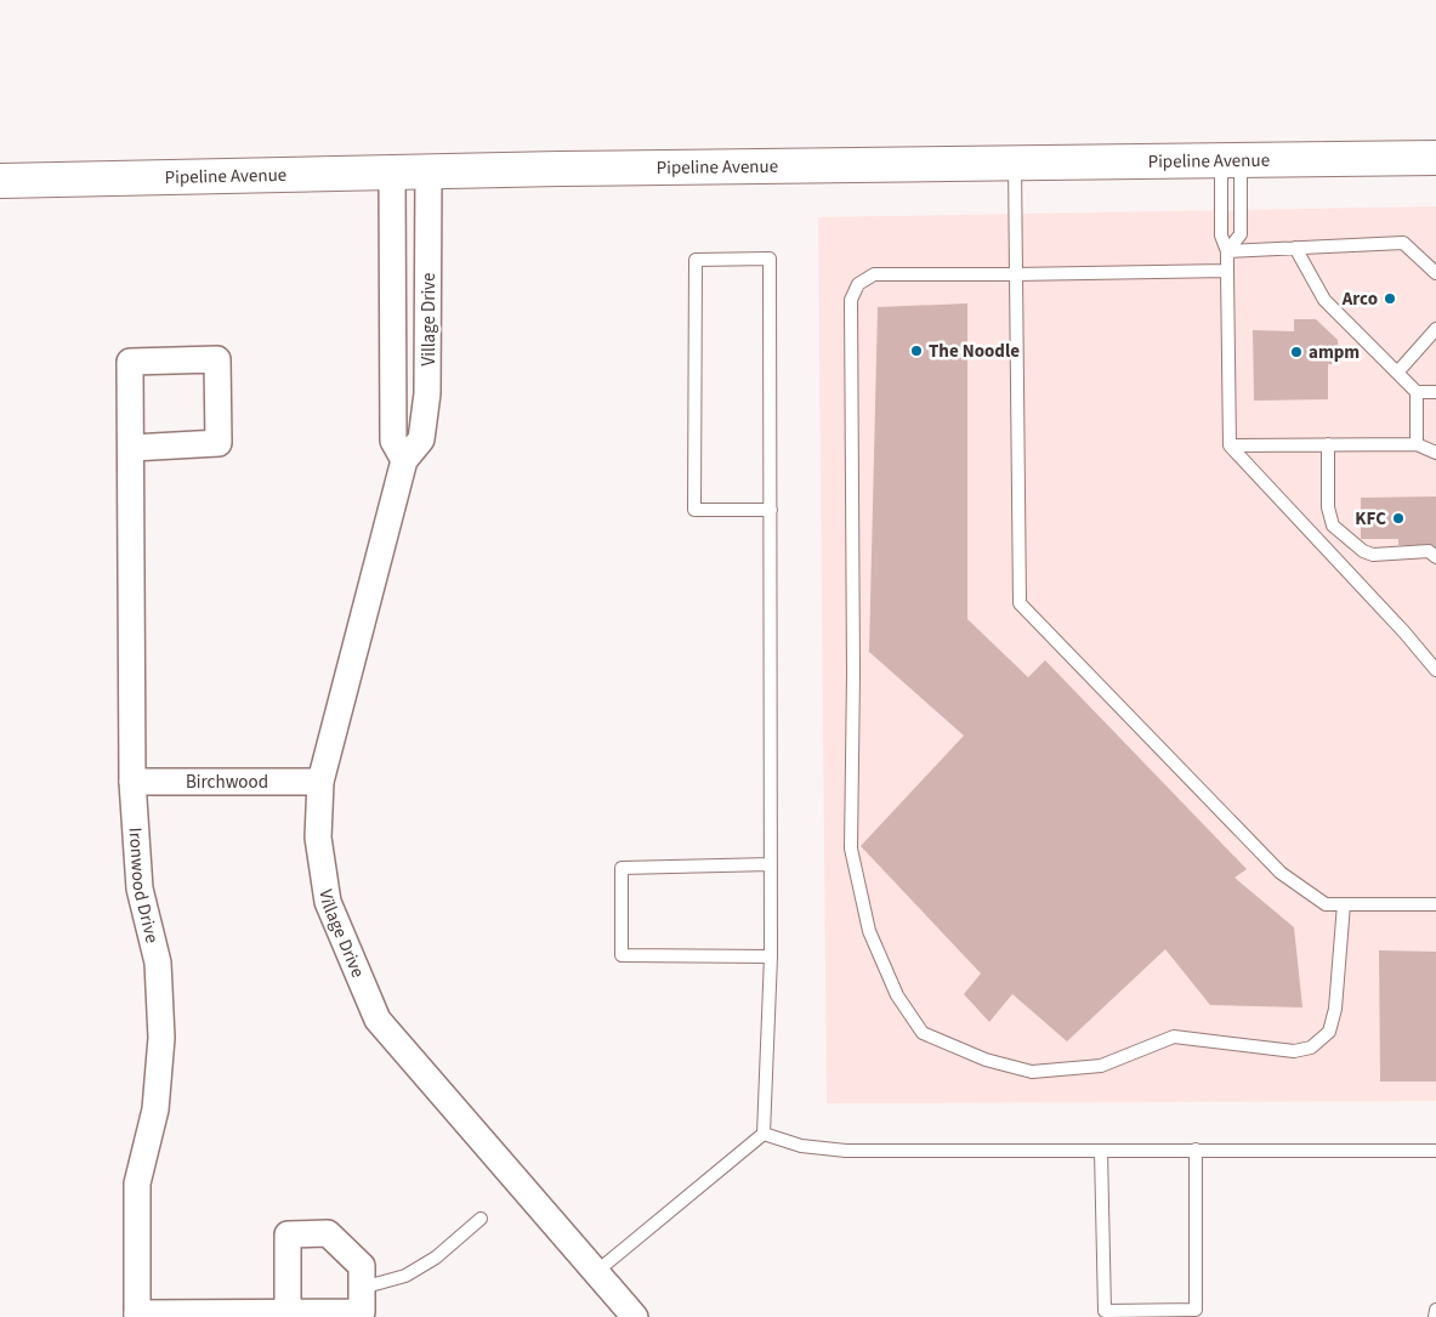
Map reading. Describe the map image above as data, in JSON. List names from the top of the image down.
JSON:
{
  "streets": {
    "main road": ["Pipeline Avenue"],
    "street": ["Village Drive", "Birchwood", "Ironwood Drive"]
  },
  "crossings": [
    ["Pipeline Avenue", "Village Drive"],
    ["Village Drive", "Birchwood"],
    ["Birchwood", "Ironwood Drive"]
  ],
  "places": [
    "Arco",
    "The Noodle",
    "ampm",
    "KFC"
  ]
}
